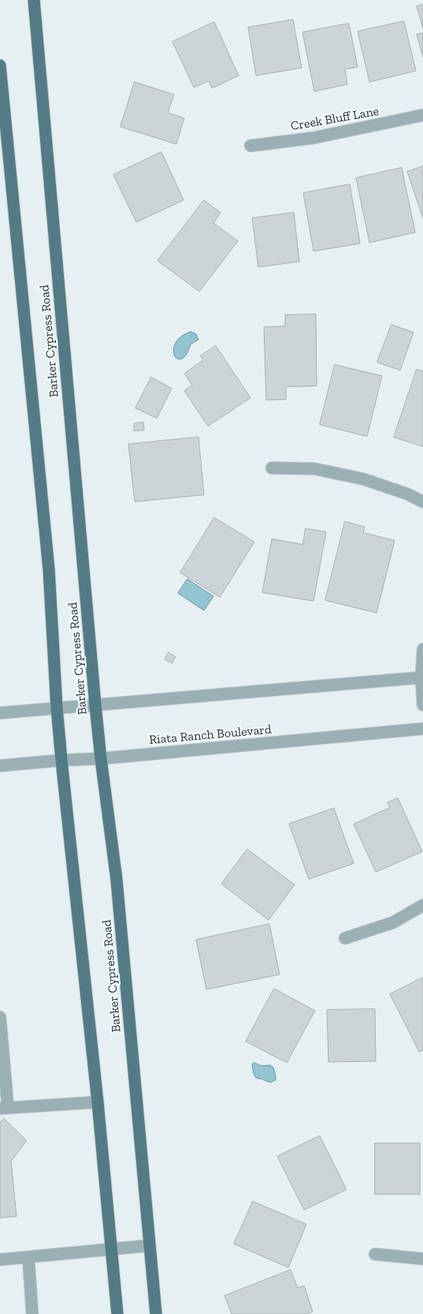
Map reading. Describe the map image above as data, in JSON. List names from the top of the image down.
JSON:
{
  "streets": {
    "main road": ["Barker Cypress Road"],
    "street": ["Creek Bluff Lane", "Riata Ranch Boulevard"]
  },
  "crossings": [
    ["Barker Cypress Road", "Riata Ranch Boulevard"]
  ]
}
